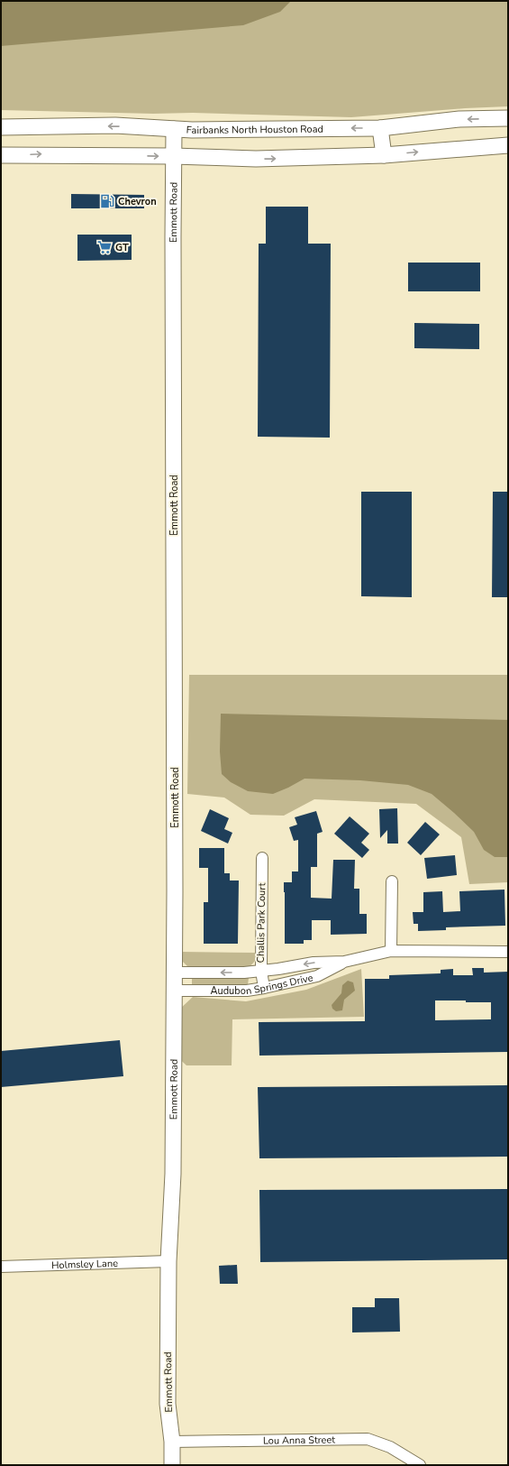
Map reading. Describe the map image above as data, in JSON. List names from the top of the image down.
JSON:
{
  "streets": {
    "street": [
      "Fairbanks North Houston Road",
      "Emmott Road",
      "Challis Park Court",
      "Audubon Springs Drive",
      "Holmsley Lane",
      "Lou Anna Street"
    ]
  },
  "crossings": [
    ["Fairbanks North Houston Road", "Emmott Road"],
    ["Emmott Road", "Audubon Springs Drive"],
    ["Emmott Road", "Holmsley Lane"],
    ["Emmott Road", "Lou Anna Street"],
    ["Challis Park Court", "Audubon Springs Drive"]
  ],
  "places": {
    "fuel station": ["Chevron"],
    "supermarket": ["GT"]
  }
}
